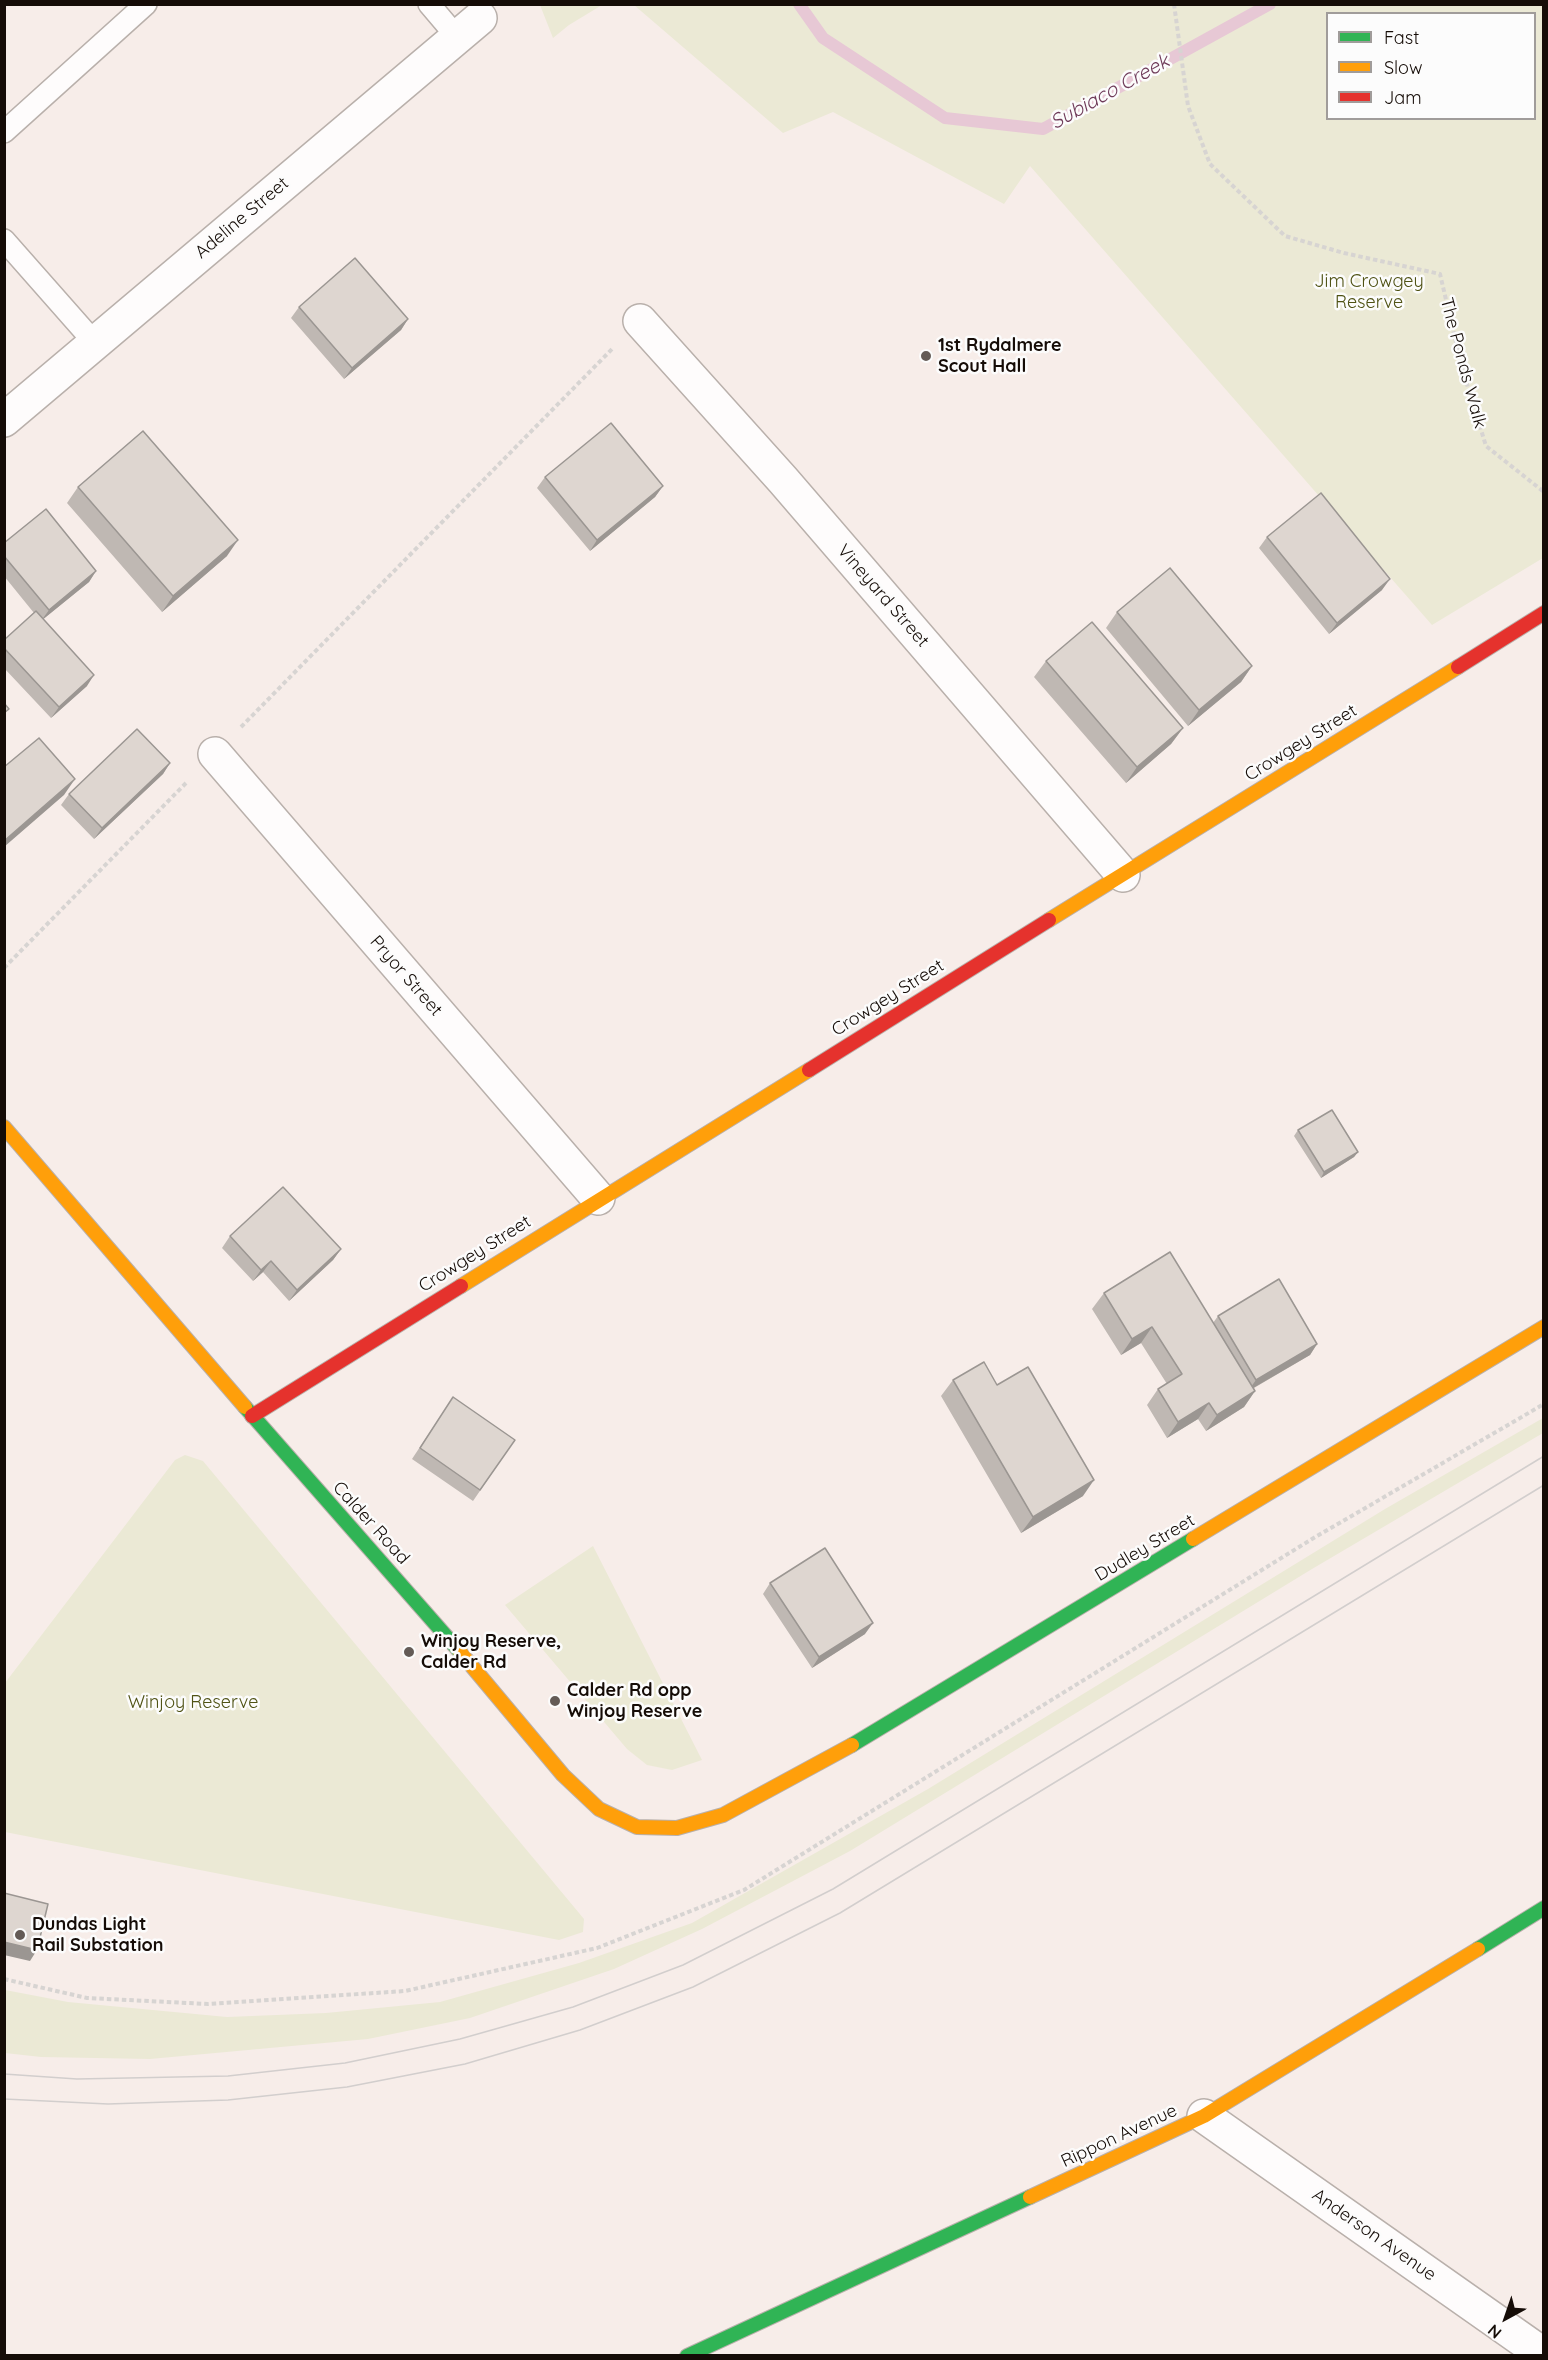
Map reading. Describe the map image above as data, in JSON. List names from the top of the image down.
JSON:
{
  "streets": {
    "street": [
      "Adeline Street",
      "Vineyard Street",
      "Crowgey Street",
      "Pryor Street",
      "Calder Road",
      "Dudley Street",
      "Rippon Avenue",
      "Anderson Avenue"
    ],
    "path": ["The Ponds Walk"]
  },
  "crossings": [
    ["Vineyard Street", "Crowgey Street"],
    ["Crowgey Street", "Pryor Street"],
    ["Crowgey Street", "Calder Road"],
    ["Calder Road", "Dudley Street"],
    ["Rippon Avenue", "Anderson Avenue"]
  ],
  "water": ["Subiaco Creek"],
  "parks": ["Jim Crowgey Reserve", "Winjoy Reserve"],
  "places": [
    "1st Rydalmere Scout Hall",
    "Winjoy Reserve, Calder Rd",
    "Calder Rd opp Winjoy Reserve",
    "Dundas Light Rail Substation"
  ],
  "legend": ["Fast", "Slow", "Jam"],
  "north": "bottom left"
}
